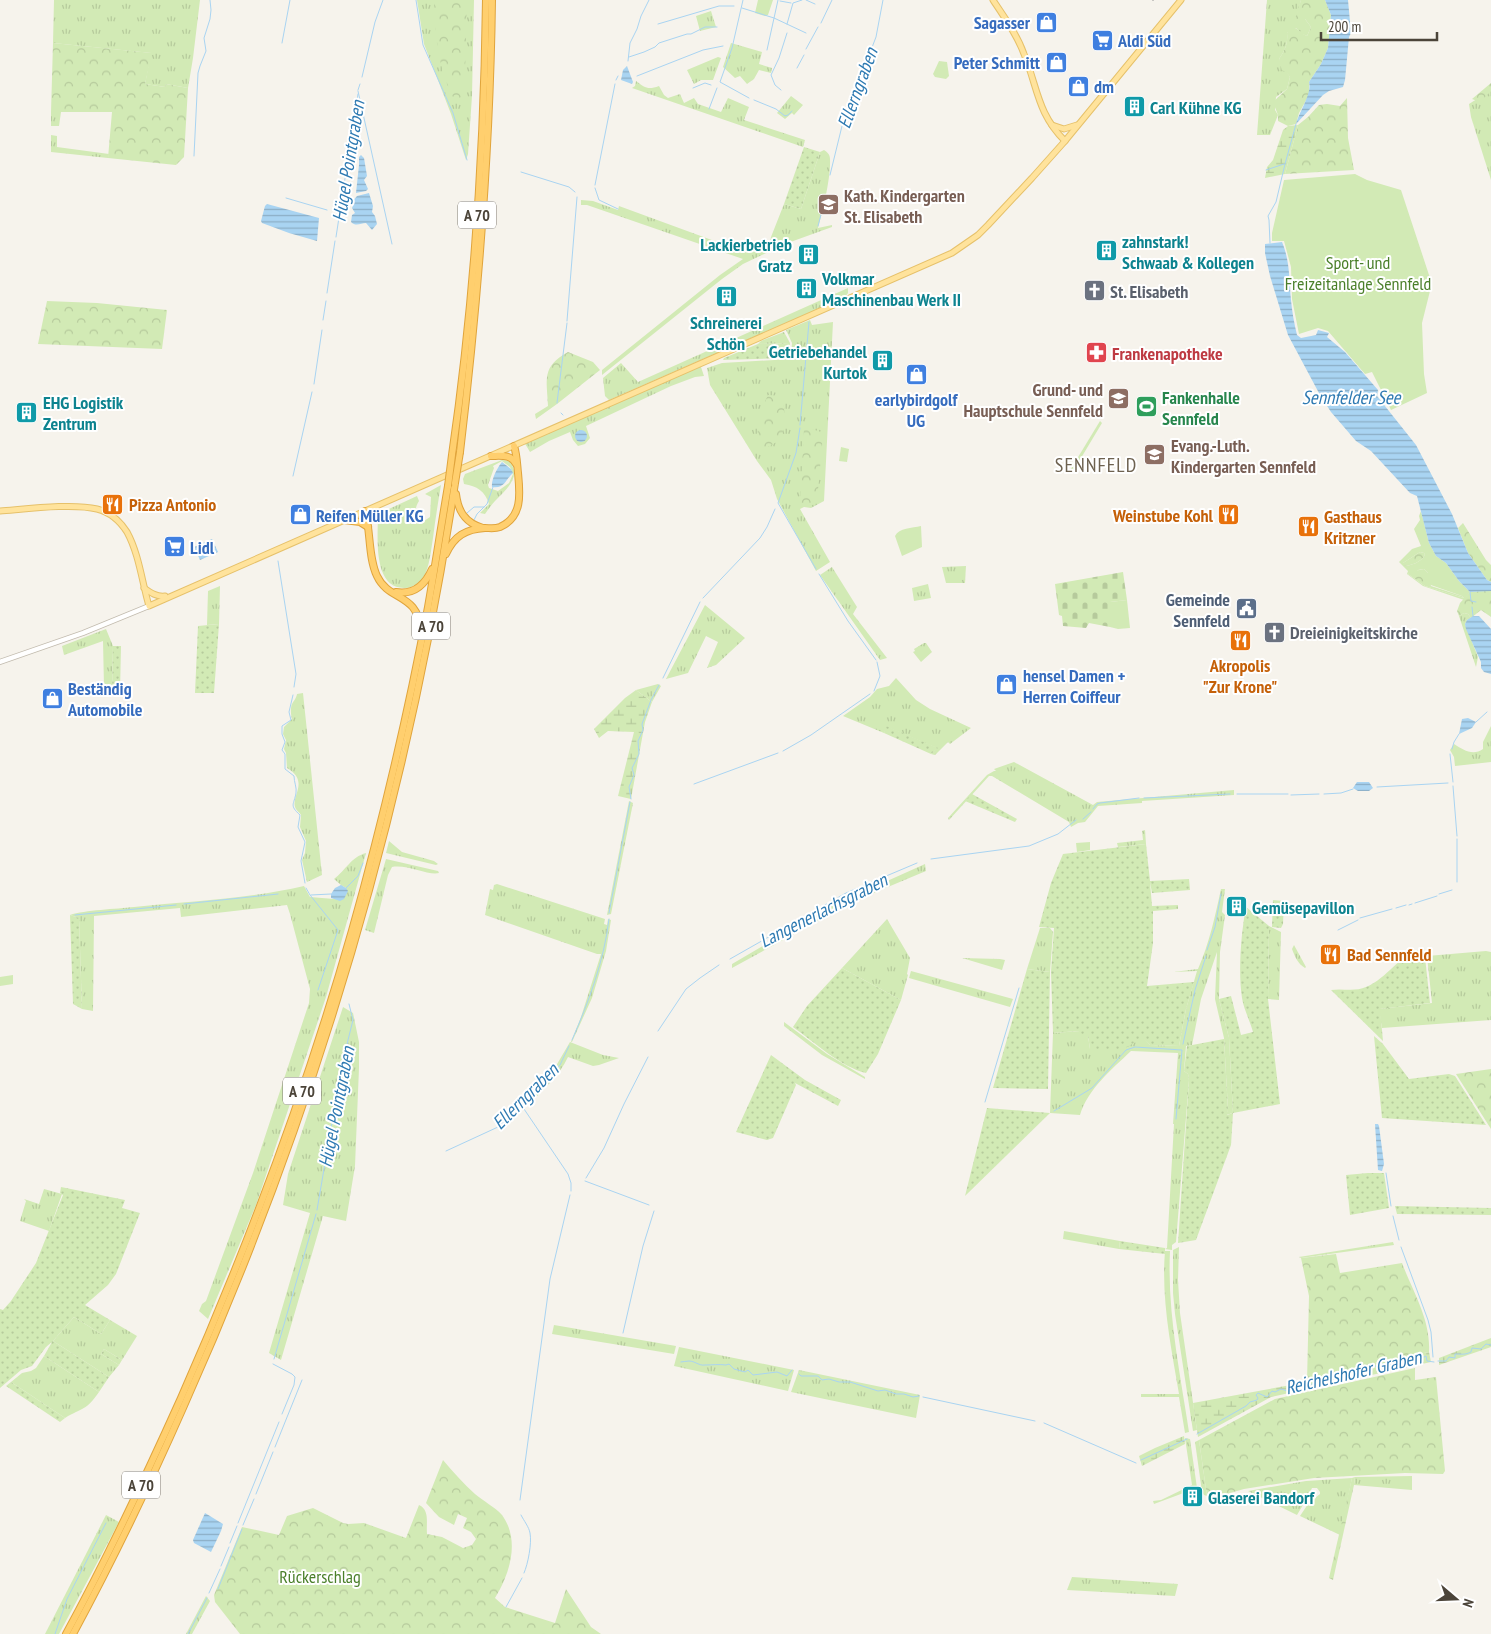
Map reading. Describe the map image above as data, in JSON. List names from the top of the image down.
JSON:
{
  "streets": {
    "highway": ["A 70"]
  },
  "districts": ["SENNFELD"],
  "water": [
    "Ellerngraben",
    "Hügel Pointgraben",
    "Sennfelder See",
    "Langenerlachsgraben",
    "Reichelshofer Graben"
  ],
  "parks": ["Sport- und Freizeitanlage Sennfeld", "Rückerschlag"],
  "places": {
    "shop": [
      "Sagasser",
      "Peter Schmitt",
      "dm",
      "earlybirdgolf UG",
      "Reifen Müller KG",
      "hensel Damen + Herren Coiffeur",
      "Beständig Automobile"
    ],
    "supermarket": ["Aldi Süd", "Lidl"],
    "building": [
      "Carl Kühne KG",
      "zahnstark! Schwaab & Kollegen",
      "Lackierbetrieb Gratz",
      "Volkmar Maschinenbau Werk II",
      "Schreinerei Schön",
      "Getriebehandel Kurtok",
      "EHG Logistik Zentrum",
      "Gemüsepavillon",
      "Glaserei Bandorf"
    ],
    "school or university": ["Kath. Kindergarten St. Elisabeth", "Grund- und Hauptschule Sennfeld", "Evang.-Luth. Kindergarten Sennfeld"],
    "church": ["St. Elisabeth", "Dreieinigkeitskirche"],
    "pharmacy": ["Frankenapotheke"],
    "sports": ["Fankenhalle Sennfeld"],
    "restaurant": [
      "Pizza Antonio",
      "Weinstube Kohl",
      "Gasthaus Kritzner",
      "Akropolis \"Zur Krone\"",
      "Bad Sennfeld"
    ],
    "public building": ["Gemeinde Sennfeld"]
  },
  "scale_bar": "200 m",
  "north": "right"
}
